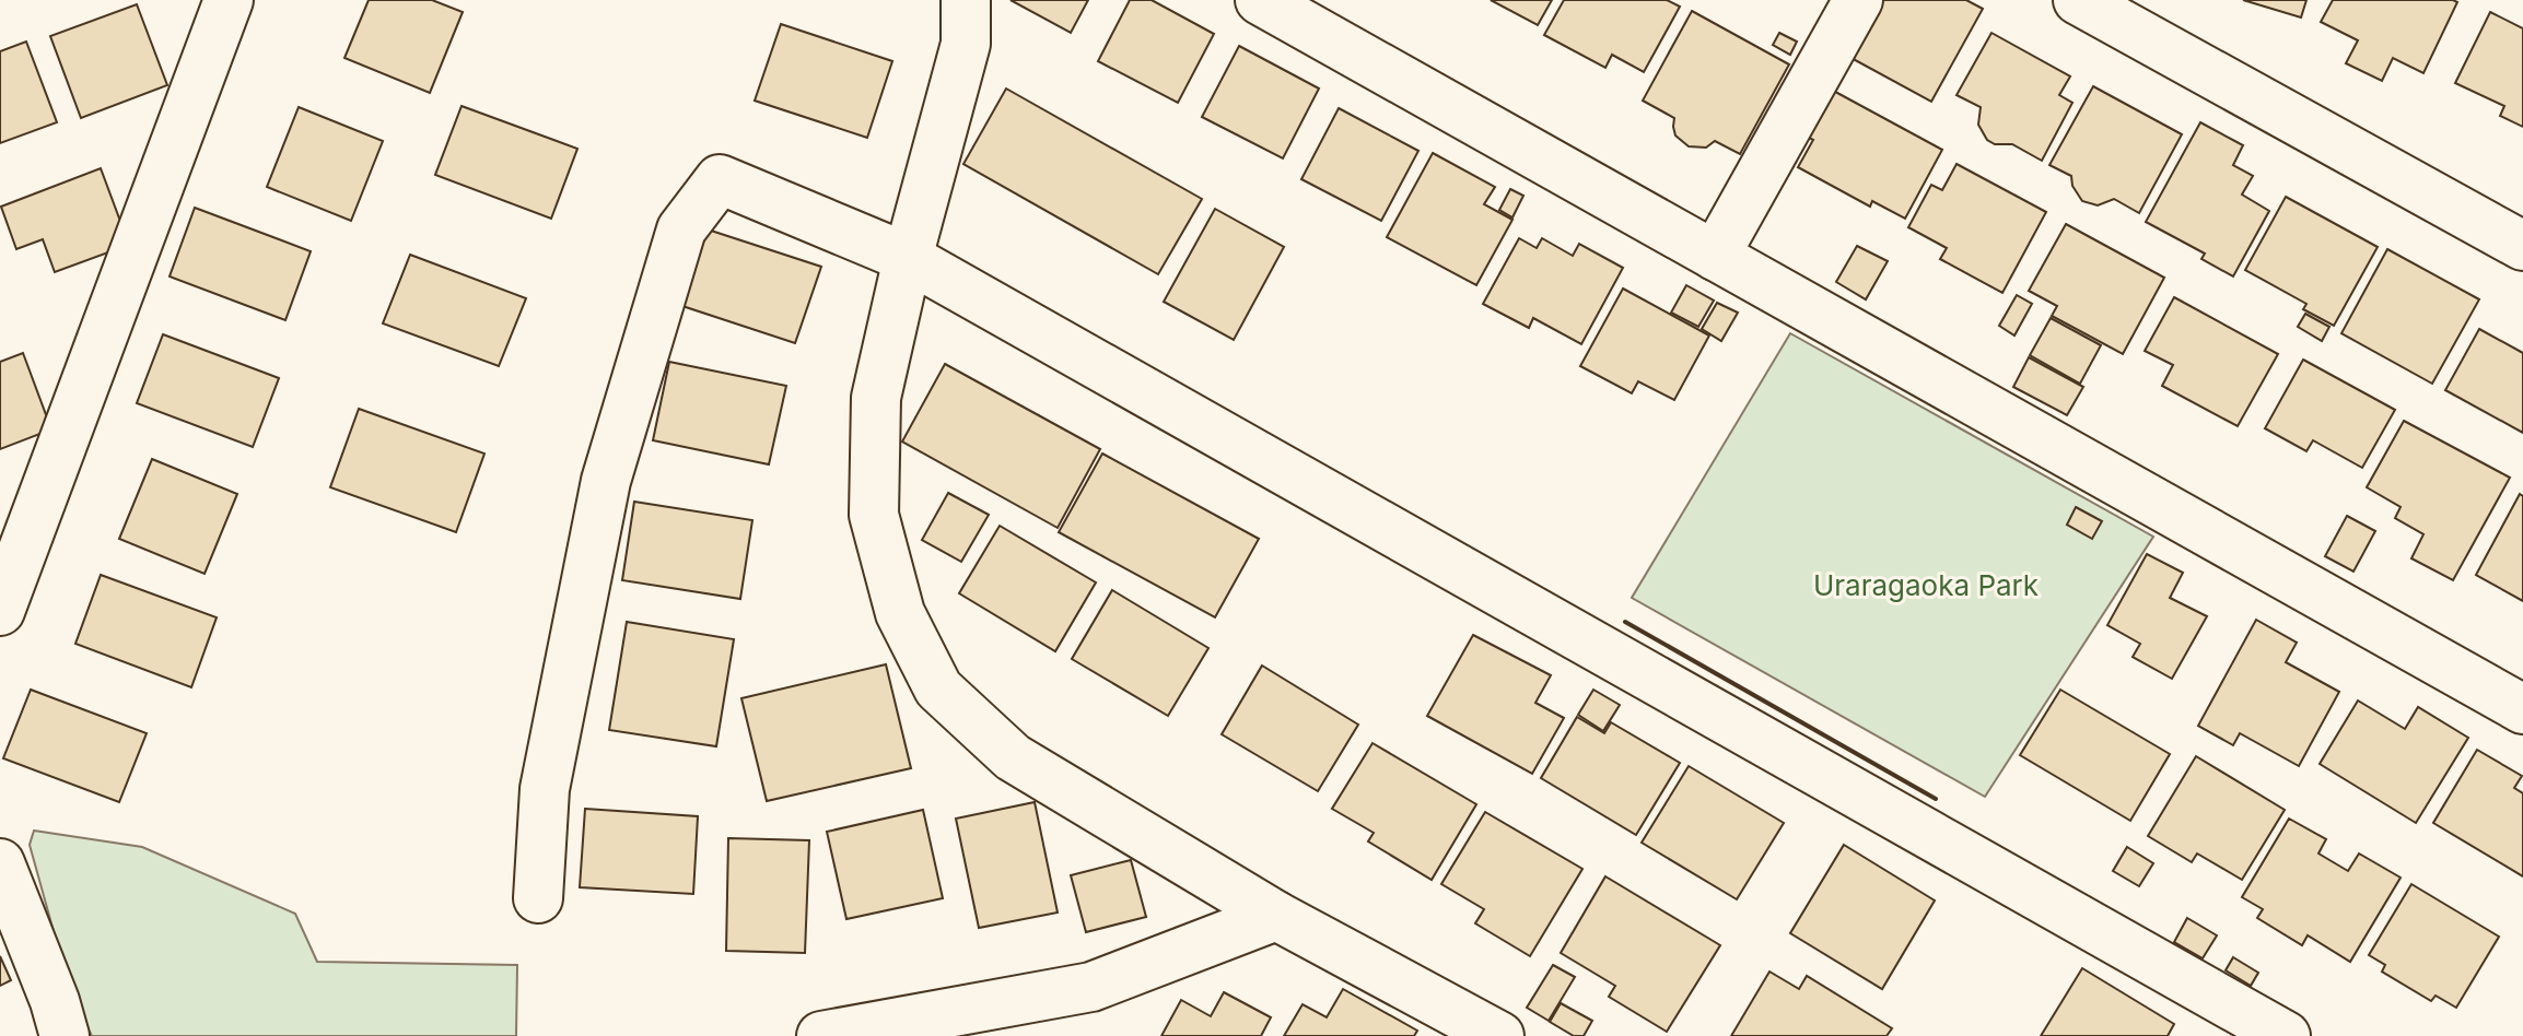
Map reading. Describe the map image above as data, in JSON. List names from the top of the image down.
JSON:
{
  "parks": ["Uraragaoka Park"]
}
